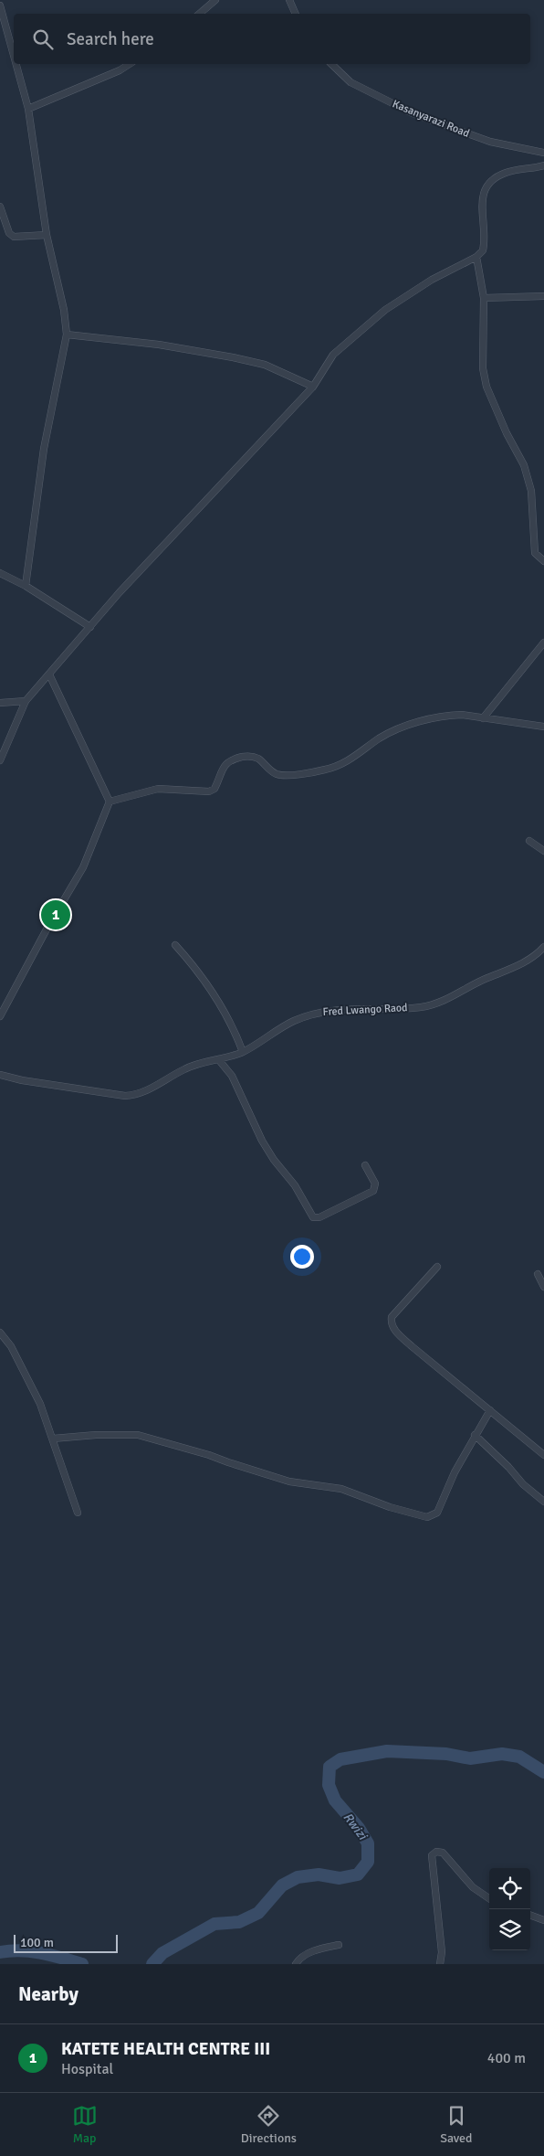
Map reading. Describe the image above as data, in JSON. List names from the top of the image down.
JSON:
{
  "streets": {
    "street": ["Kasanyarazi Road", "Fred Lwango Raod"]
  },
  "water": ["Rwizi"],
  "scale_bar": "100 m",
  "page": {
    "search": "Search here",
    "pins": "1",
    "scale": "100 m",
    "heading": "Nearby",
    "list": [
      {
        "mark": "1",
        "name": "KATETE HEALTH CENTRE III",
        "note": "Hospital",
        "value": "400 m"
      }
    ],
    "nav": ["Map", "Directions", "Saved"]
  }
}
